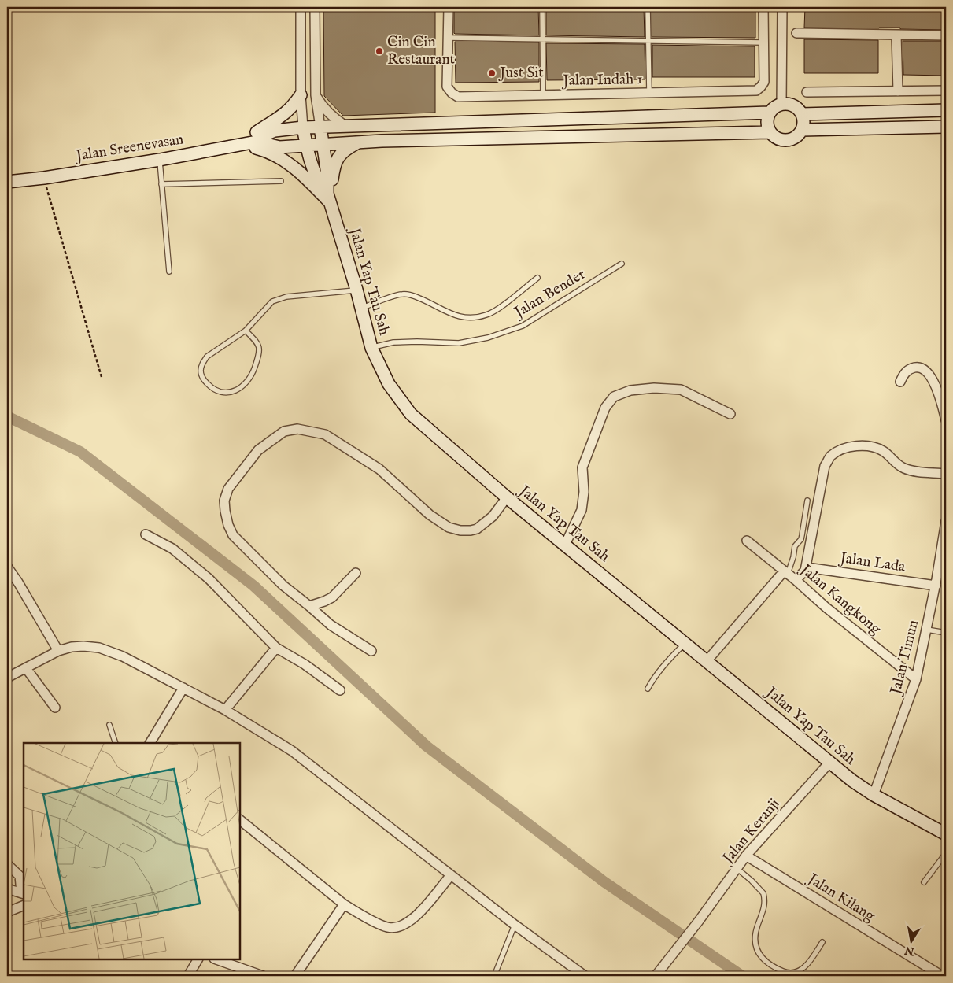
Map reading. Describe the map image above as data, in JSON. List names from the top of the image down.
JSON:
{
  "streets": {
    "street": [
      "Jalan Indah 1",
      "Jalan Sreenevasan",
      "Jalan Yap Tau Sah",
      "Jalan Lada",
      "Jalan Kangkong",
      "Jalan Timun",
      "Jalan Keranji",
      "Jalan Kilang"
    ],
    "lane": ["Jalan Bender"]
  },
  "crossings": [
    ["Jalan Yap Tau Sah", "Jalan Bender"],
    ["Jalan Yap Tau Sah", "Jalan Timun"],
    ["Jalan Yap Tau Sah", "Jalan Keranji"],
    ["Jalan Lada", "Jalan Timun"],
    ["Jalan Kangkong", "Jalan Timun"],
    ["Jalan Keranji", "Jalan Kilang"]
  ],
  "places": ["Cin Cin Restaurant", "Just Sit"],
  "north": "bottom"
}
